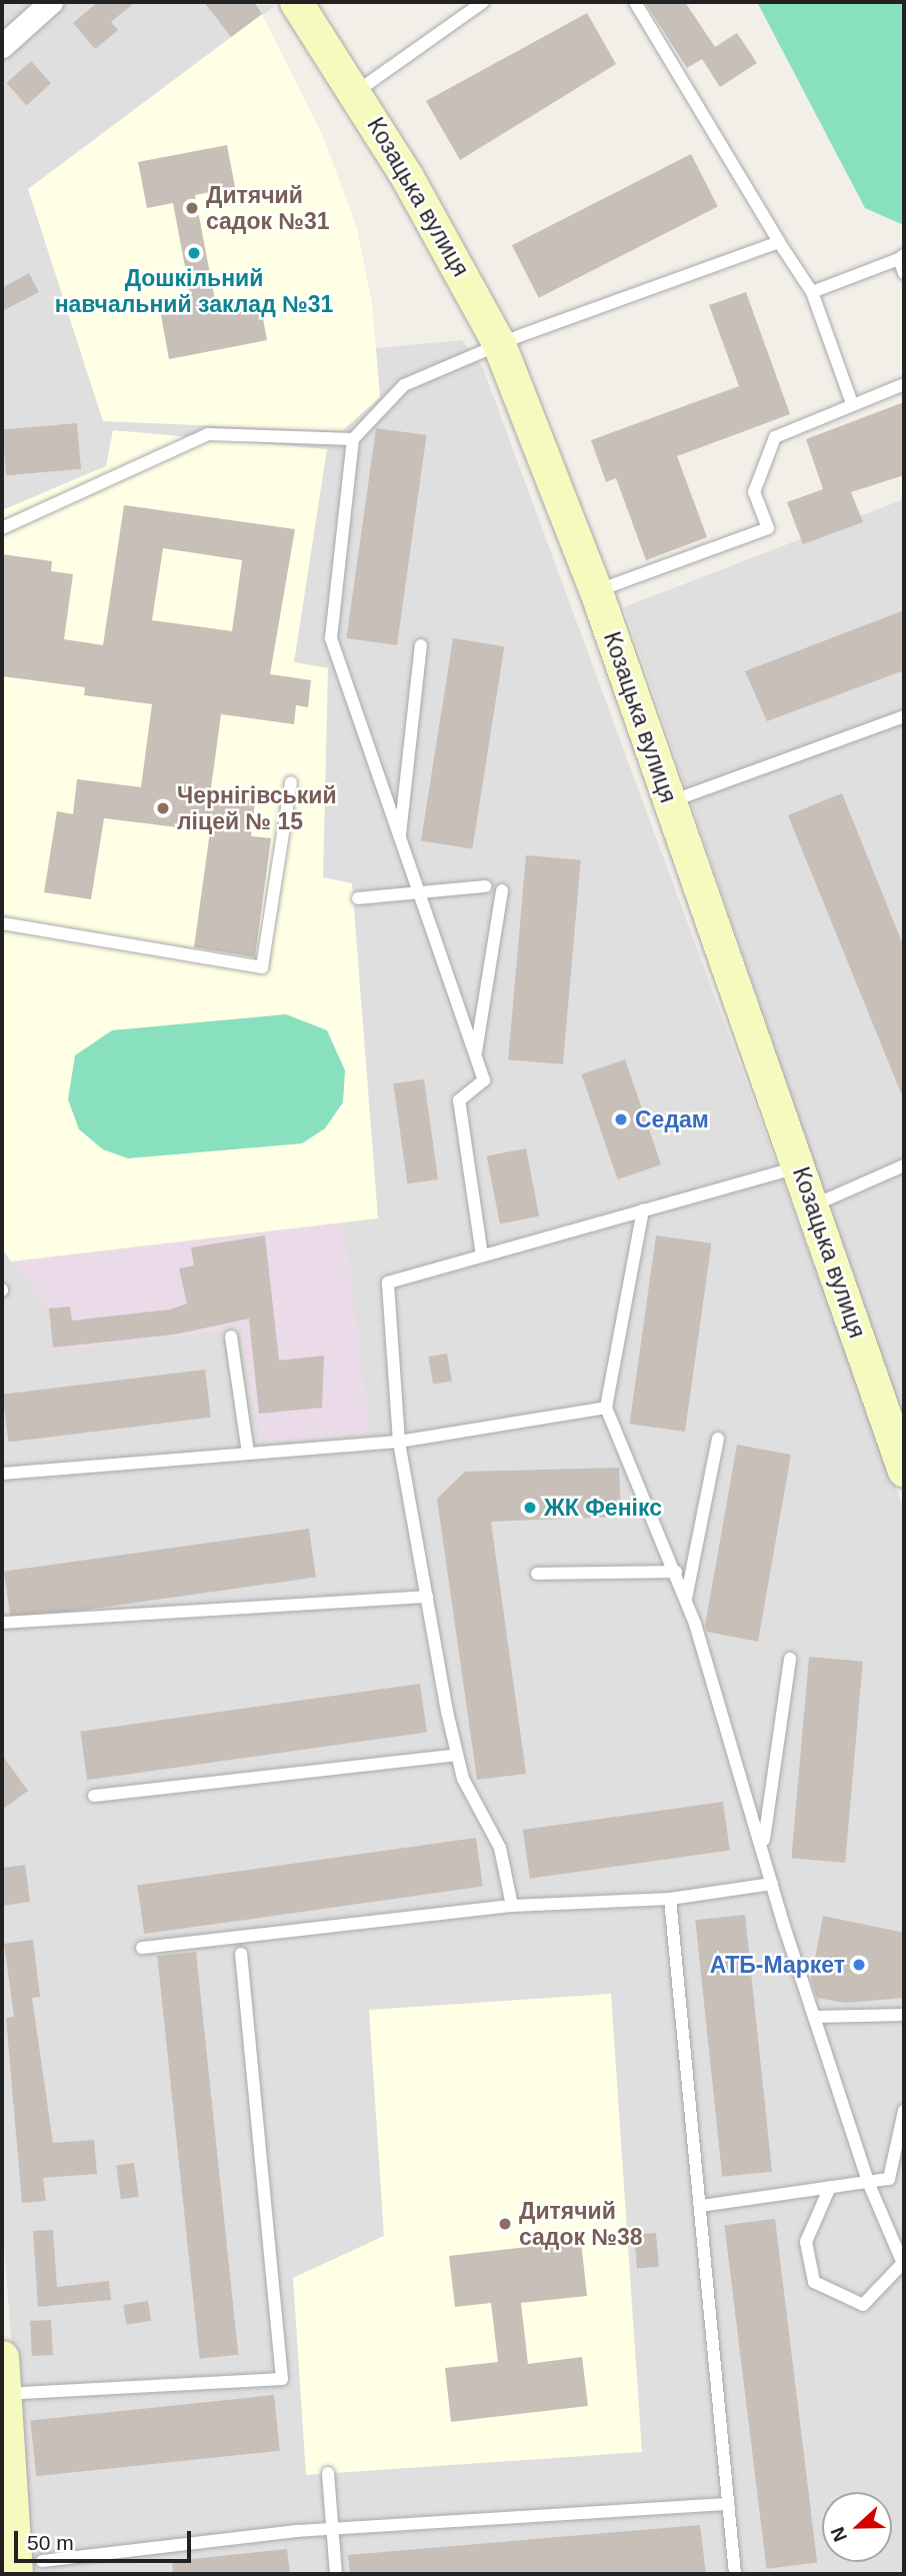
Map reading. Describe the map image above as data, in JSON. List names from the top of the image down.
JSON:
{
  "streets": {
    "main road": ["Козацька вулиця"]
  },
  "places": [
    "Дитячий садок №31",
    "Дошкільний навчальний заклад №31",
    "Чернігівський ліцей № 15",
    "Седам",
    "ЖК Фенікс",
    "АТБ-Маркет",
    "Дитячий садок №38"
  ],
  "scale_bar": "50 m",
  "north": "left"
}
